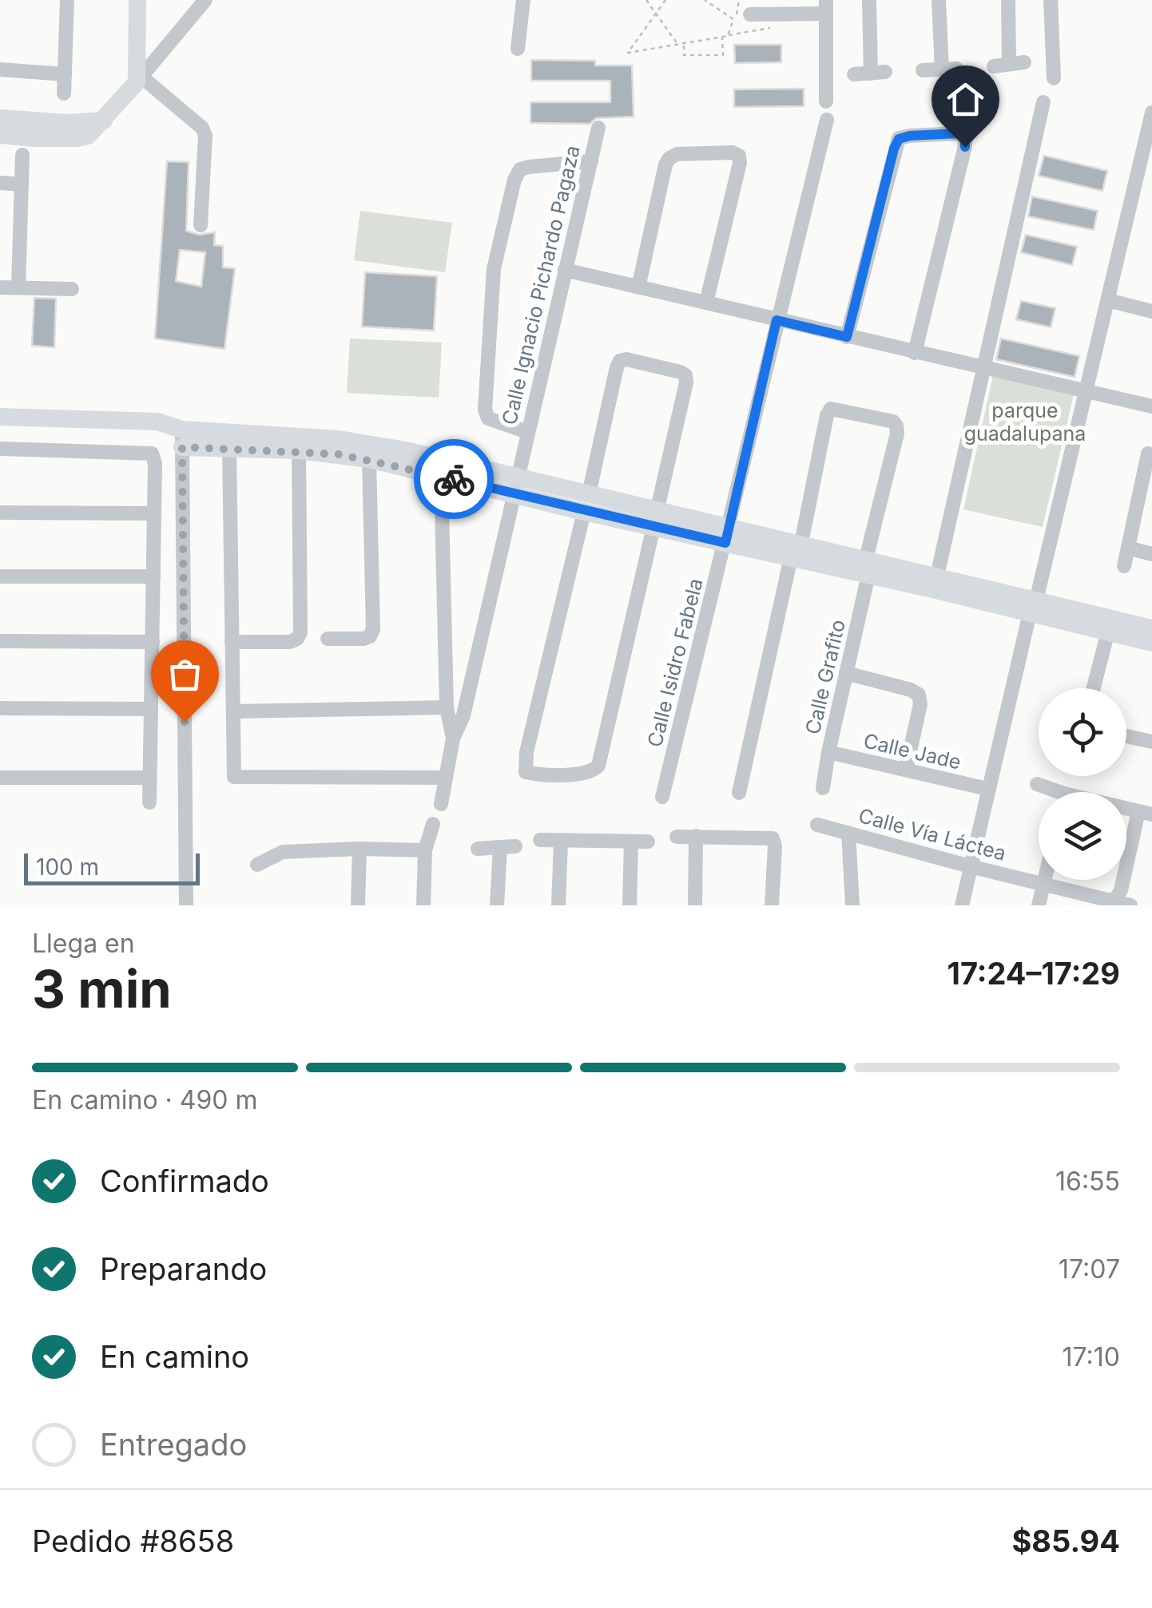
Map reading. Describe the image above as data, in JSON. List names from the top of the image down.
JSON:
{
  "streets": {
    "street": [
      "Calle Ignacio Pichardo Pagaza",
      "Calle Isidro Fabela",
      "Calle Grafito",
      "Calle Jade",
      "Calle Vía Láctea"
    ]
  },
  "crossings": [
    ["Calle Grafito", "Calle Jade"]
  ],
  "parks": ["parque guadalupana"],
  "scale_bar": "100 m",
  "page": {
    "scale": "100 m",
    "heading": ["3 min", "Llega en", "17:24–17:29"],
    "panel": ["Pedido #8658", "$85.94"],
    "bar": "En camino · 490 m",
    "list": [
      ["Confirmado", "16:55"],
      ["Preparando", "17:07"],
      ["En camino", "17:10"],
      "Entregado"
    ]
  }
}
